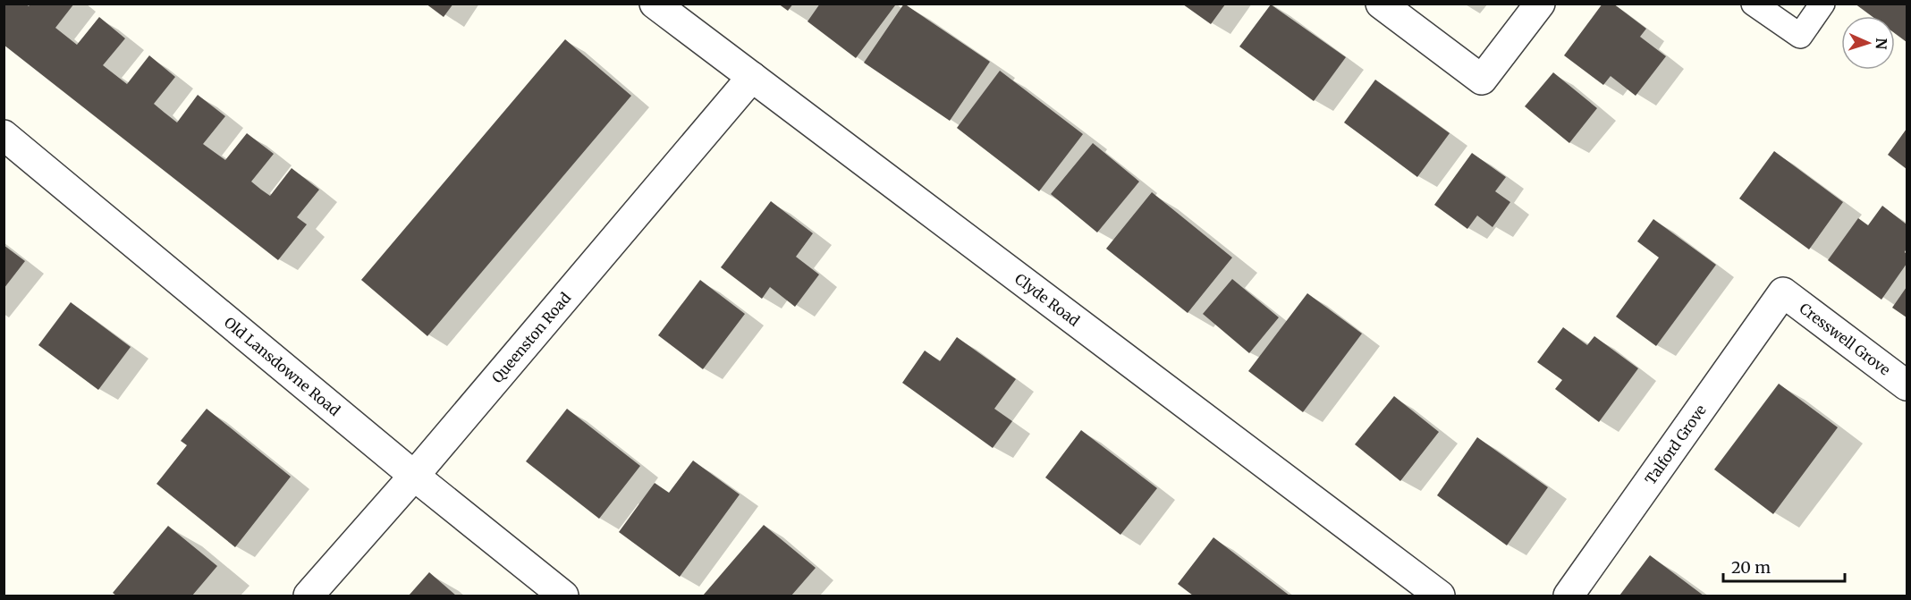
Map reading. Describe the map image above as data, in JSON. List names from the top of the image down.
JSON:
{
  "streets": {
    "street": [
      "Clyde Road",
      "Queenston Road",
      "Cresswell Grove",
      "Old Lansdowne Road",
      "Talford Grove"
    ]
  },
  "crossings": [
    ["Clyde Road", "Queenston Road"],
    ["Queenston Road", "Old Lansdowne Road"],
    ["Cresswell Grove", "Talford Grove"]
  ],
  "scale_bar": "20 m",
  "north": "right"
}
